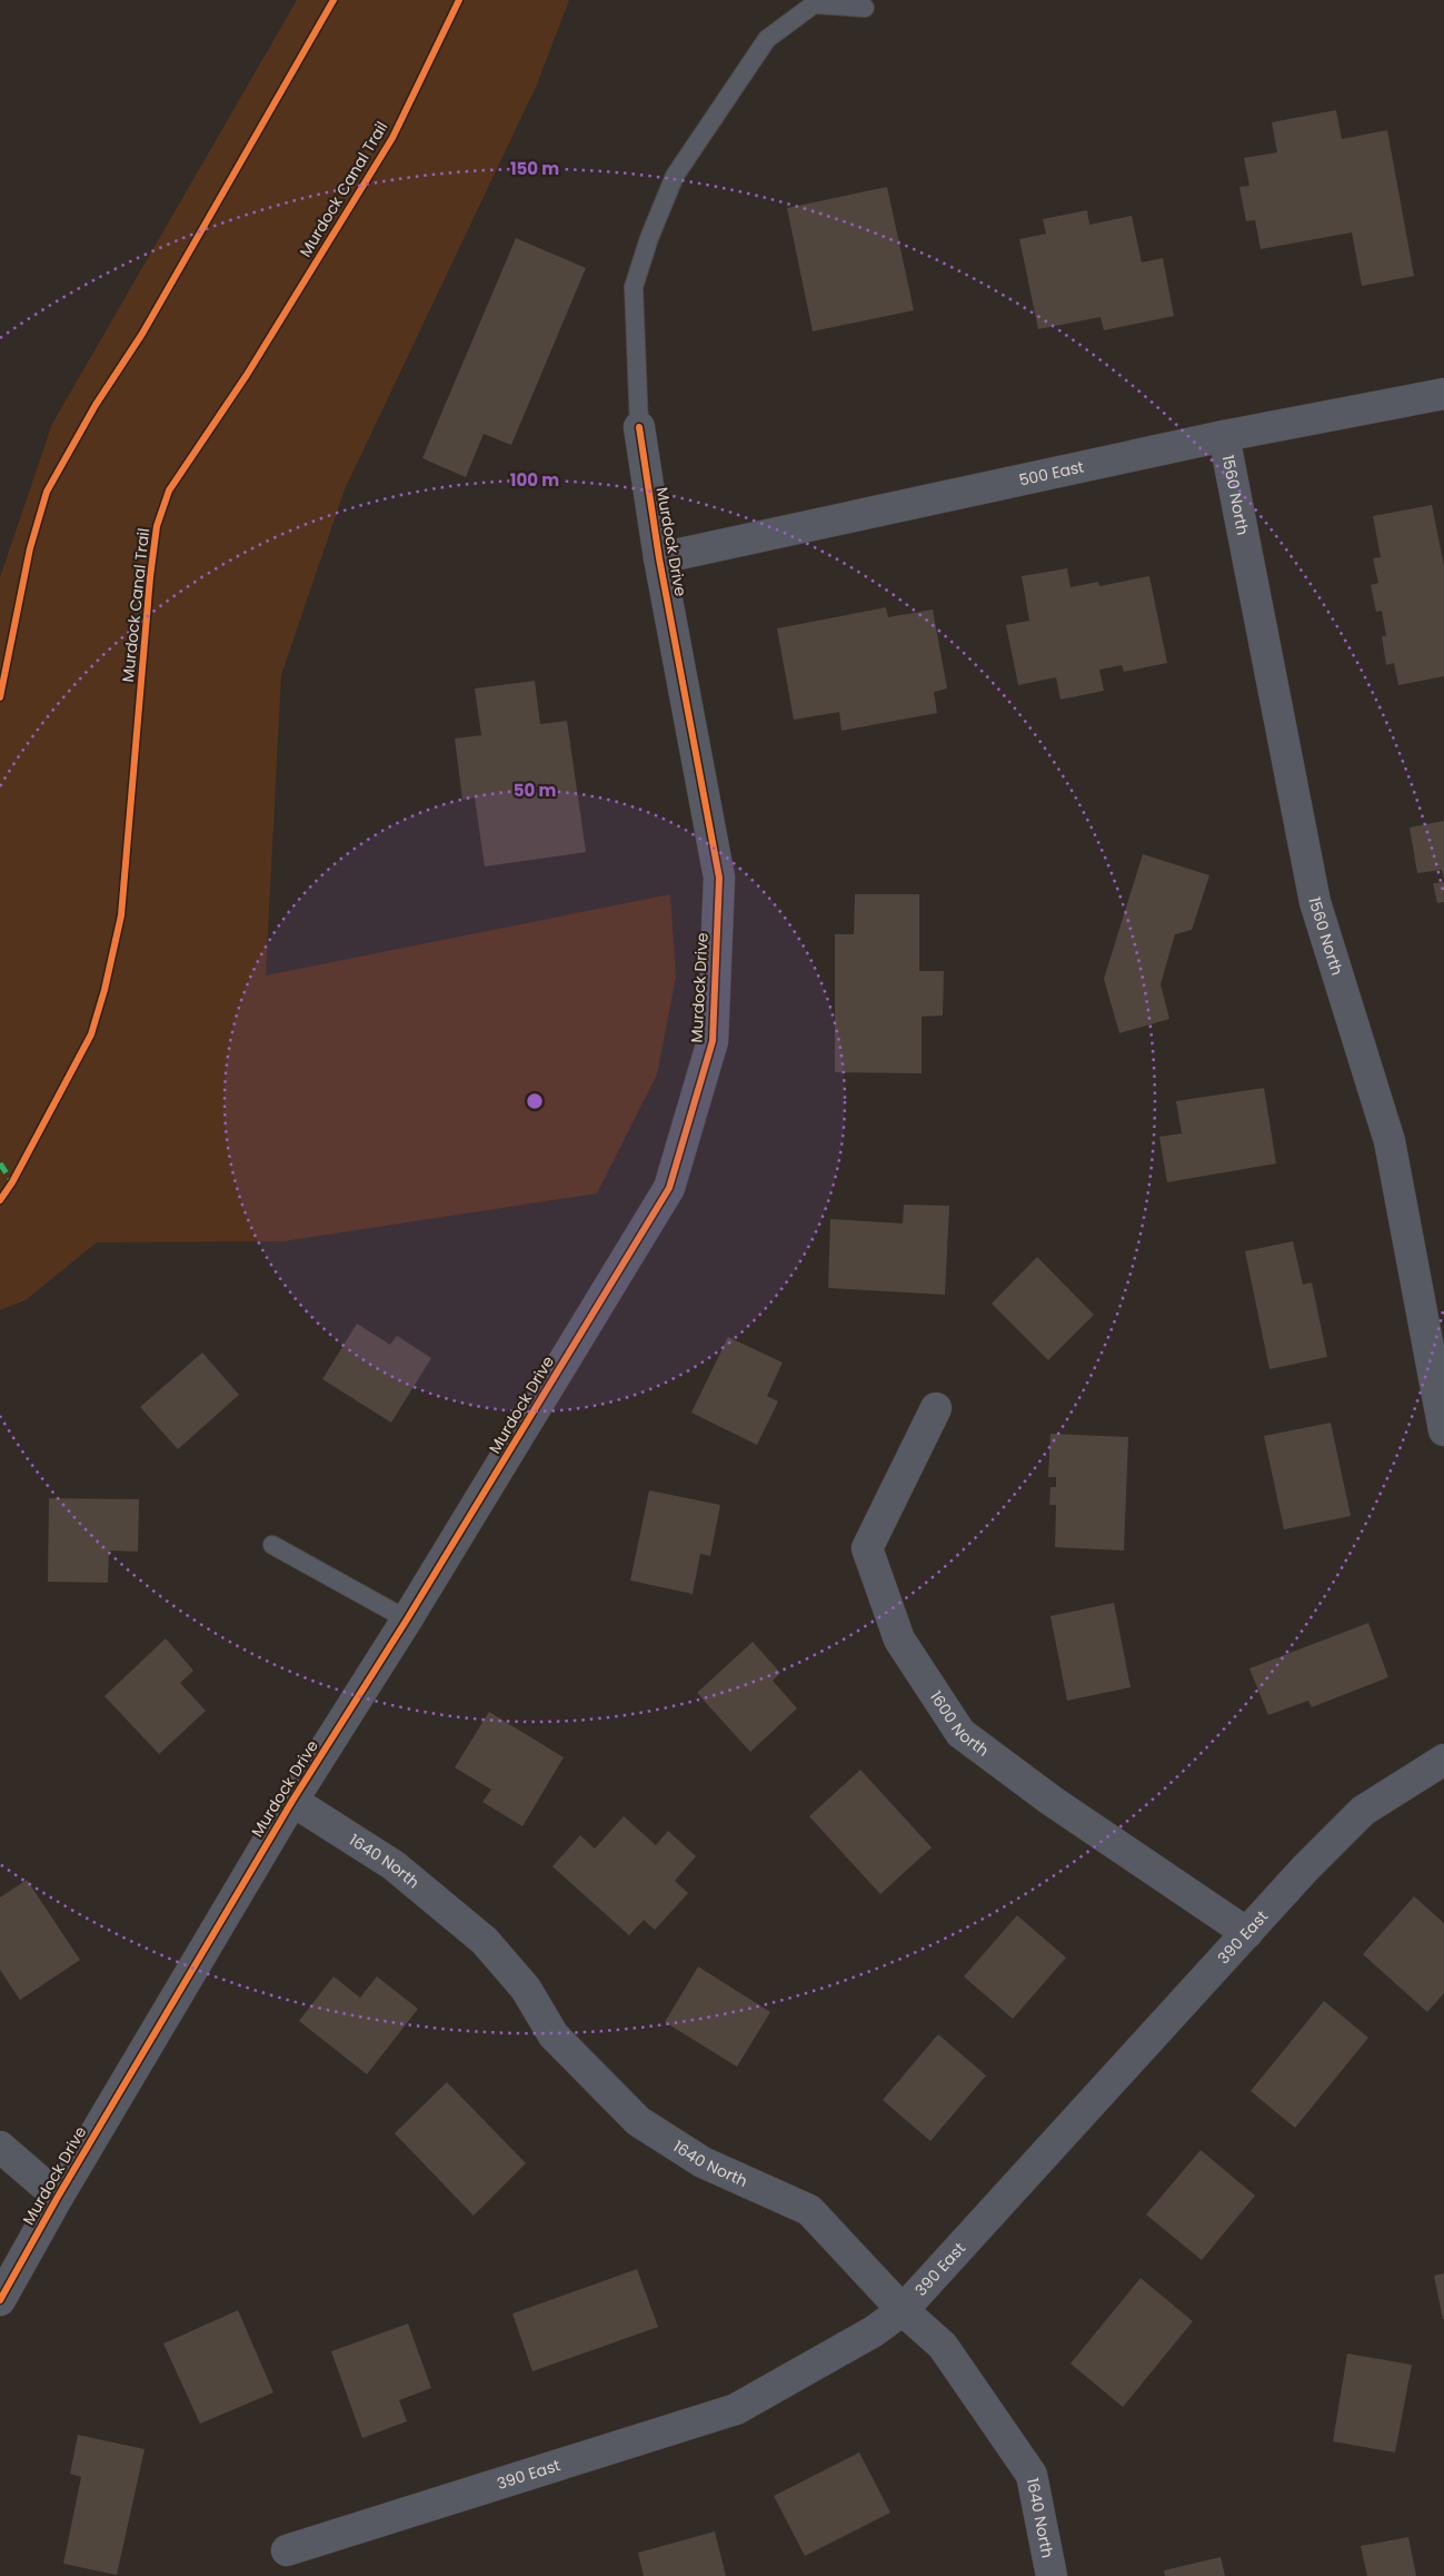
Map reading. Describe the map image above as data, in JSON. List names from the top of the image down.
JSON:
{
  "streets": {
    "street": [
      "500 East",
      "1560 North",
      "Murdock Drive",
      "1600 North",
      "1640 North",
      "390 East"
    ],
    "cycle path": ["Murdock Canal Trail"]
  },
  "crossings": [
    ["500 East", "1560 North"],
    ["500 East", "Murdock Drive"],
    ["Murdock Drive", "1640 North"],
    ["1600 North", "390 East"],
    ["1640 North", "390 East"]
  ],
  "rings": ["150 m", "100 m", "50 m"]
}
